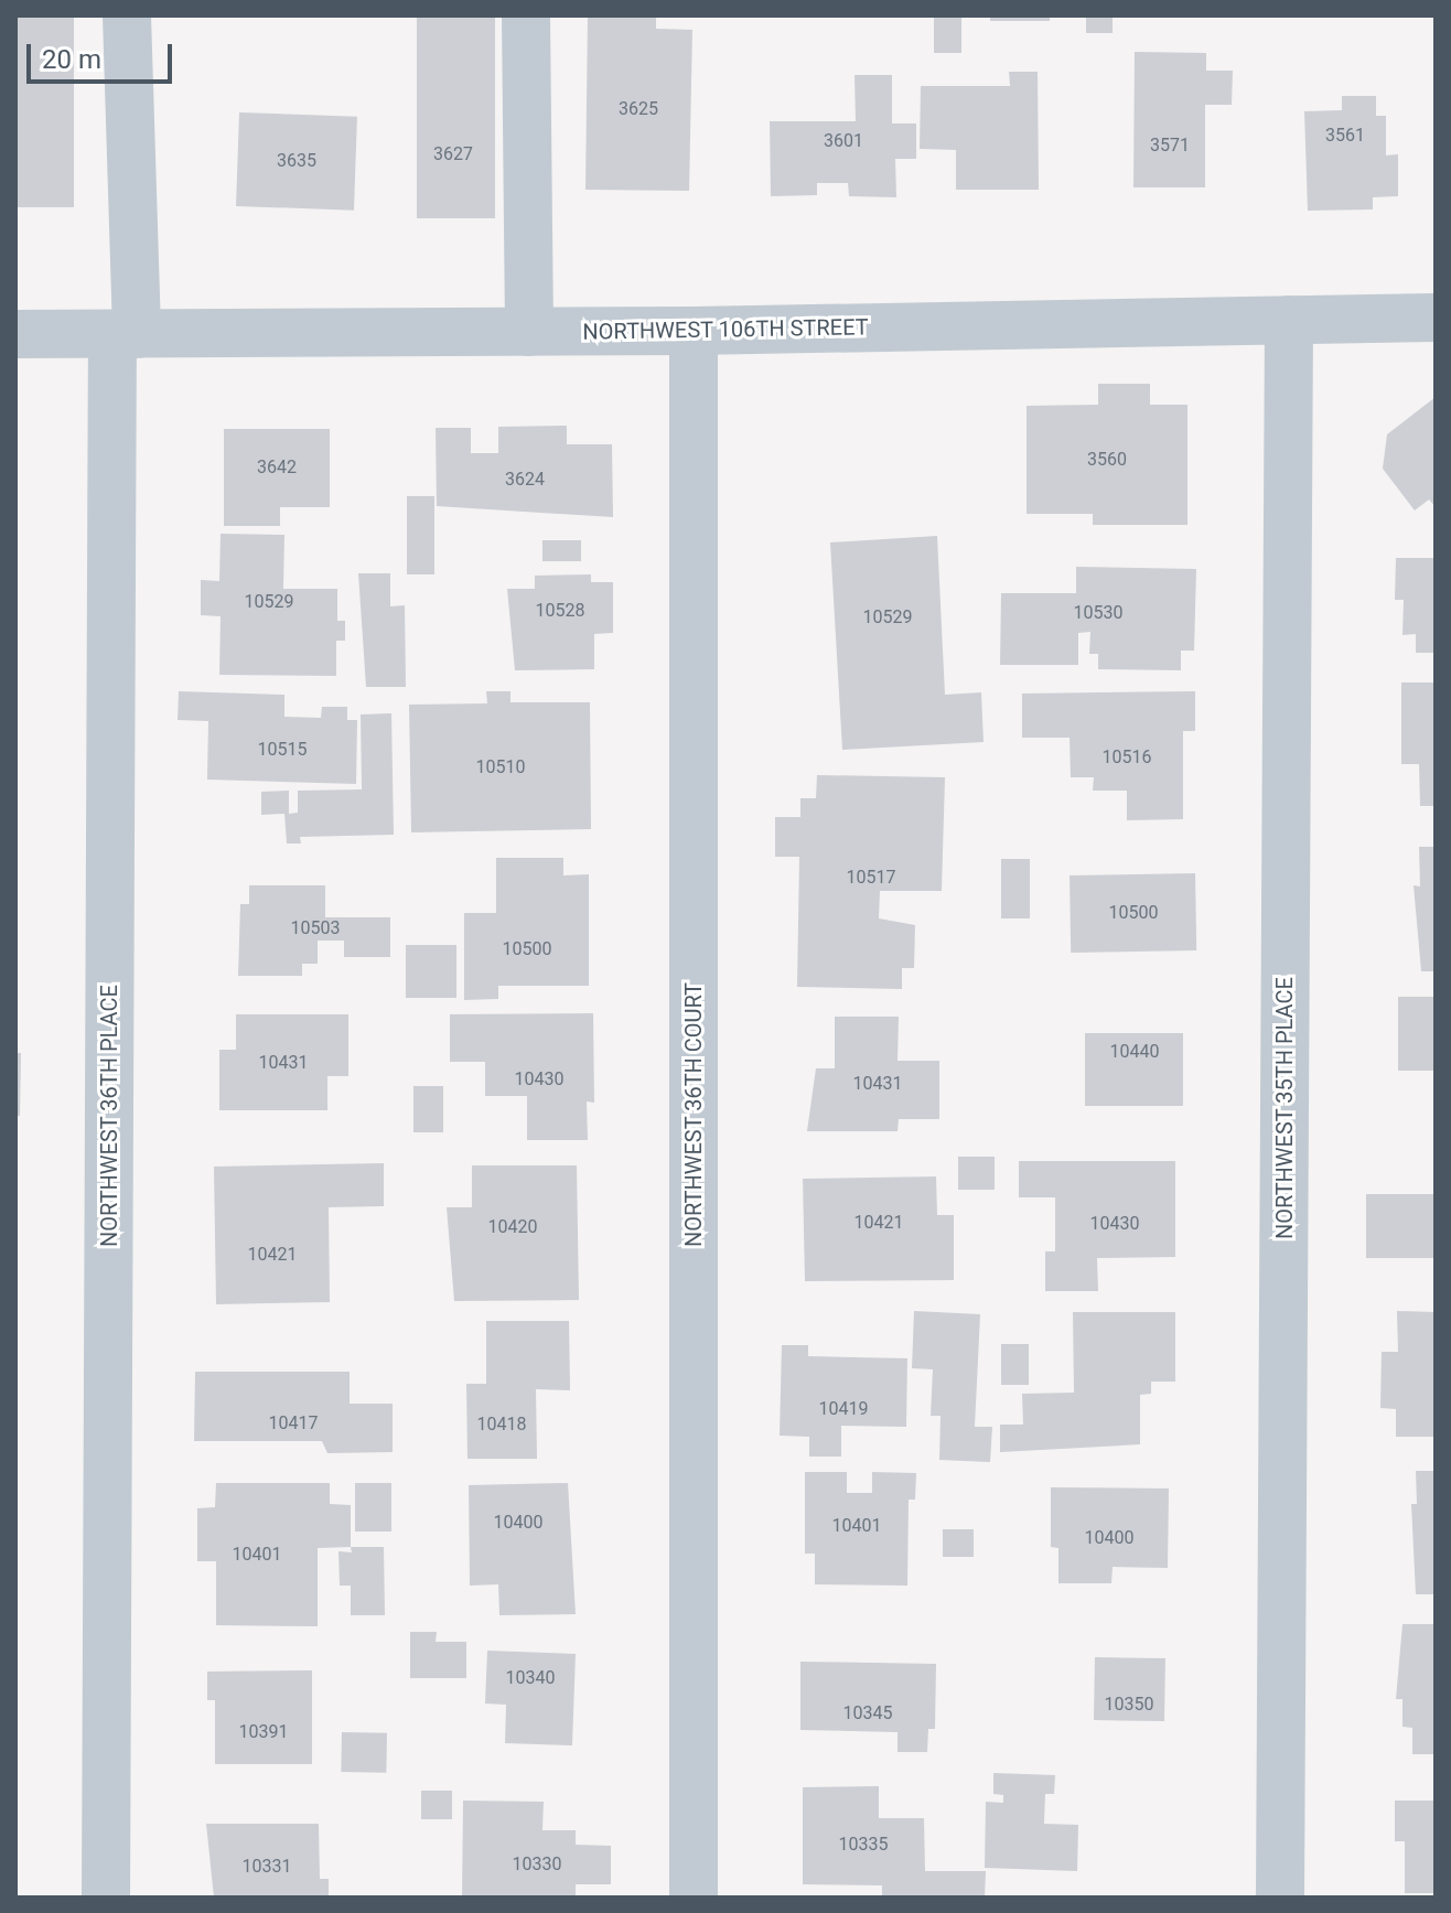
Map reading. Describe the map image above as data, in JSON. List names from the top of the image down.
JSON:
{
  "streets": {
    "street": [
      "NORTHWEST 106TH STREET",
      "NORTHWEST 35TH PLACE",
      "NORTHWEST 36TH COURT",
      "NORTHWEST 36TH PLACE"
    ]
  },
  "crossings": [
    ["NORTHWEST 106TH STREET", "NORTHWEST 35TH PLACE"],
    ["NORTHWEST 106TH STREET", "NORTHWEST 36TH COURT"],
    ["NORTHWEST 106TH STREET", "NORTHWEST 36TH PLACE"]
  ],
  "house_numbers": [
    "3625",
    "3561",
    "3601",
    "3571",
    "3627",
    "3635",
    "3560",
    "3642",
    "3624",
    "10529",
    "10528",
    "10530",
    "10529",
    "10515",
    "10516",
    "10510",
    "10517",
    "10500",
    "10503",
    "10500",
    "10440",
    "10431",
    "10430",
    "10431",
    "10421",
    "10430",
    "10420",
    "10421",
    "10419",
    "10417",
    "10418",
    "10400",
    "10401",
    "10400",
    "10401",
    "10340",
    "10350",
    "10345",
    "10391",
    "10335",
    "10330",
    "10331"
  ],
  "scale_bar": "20 m"
}
